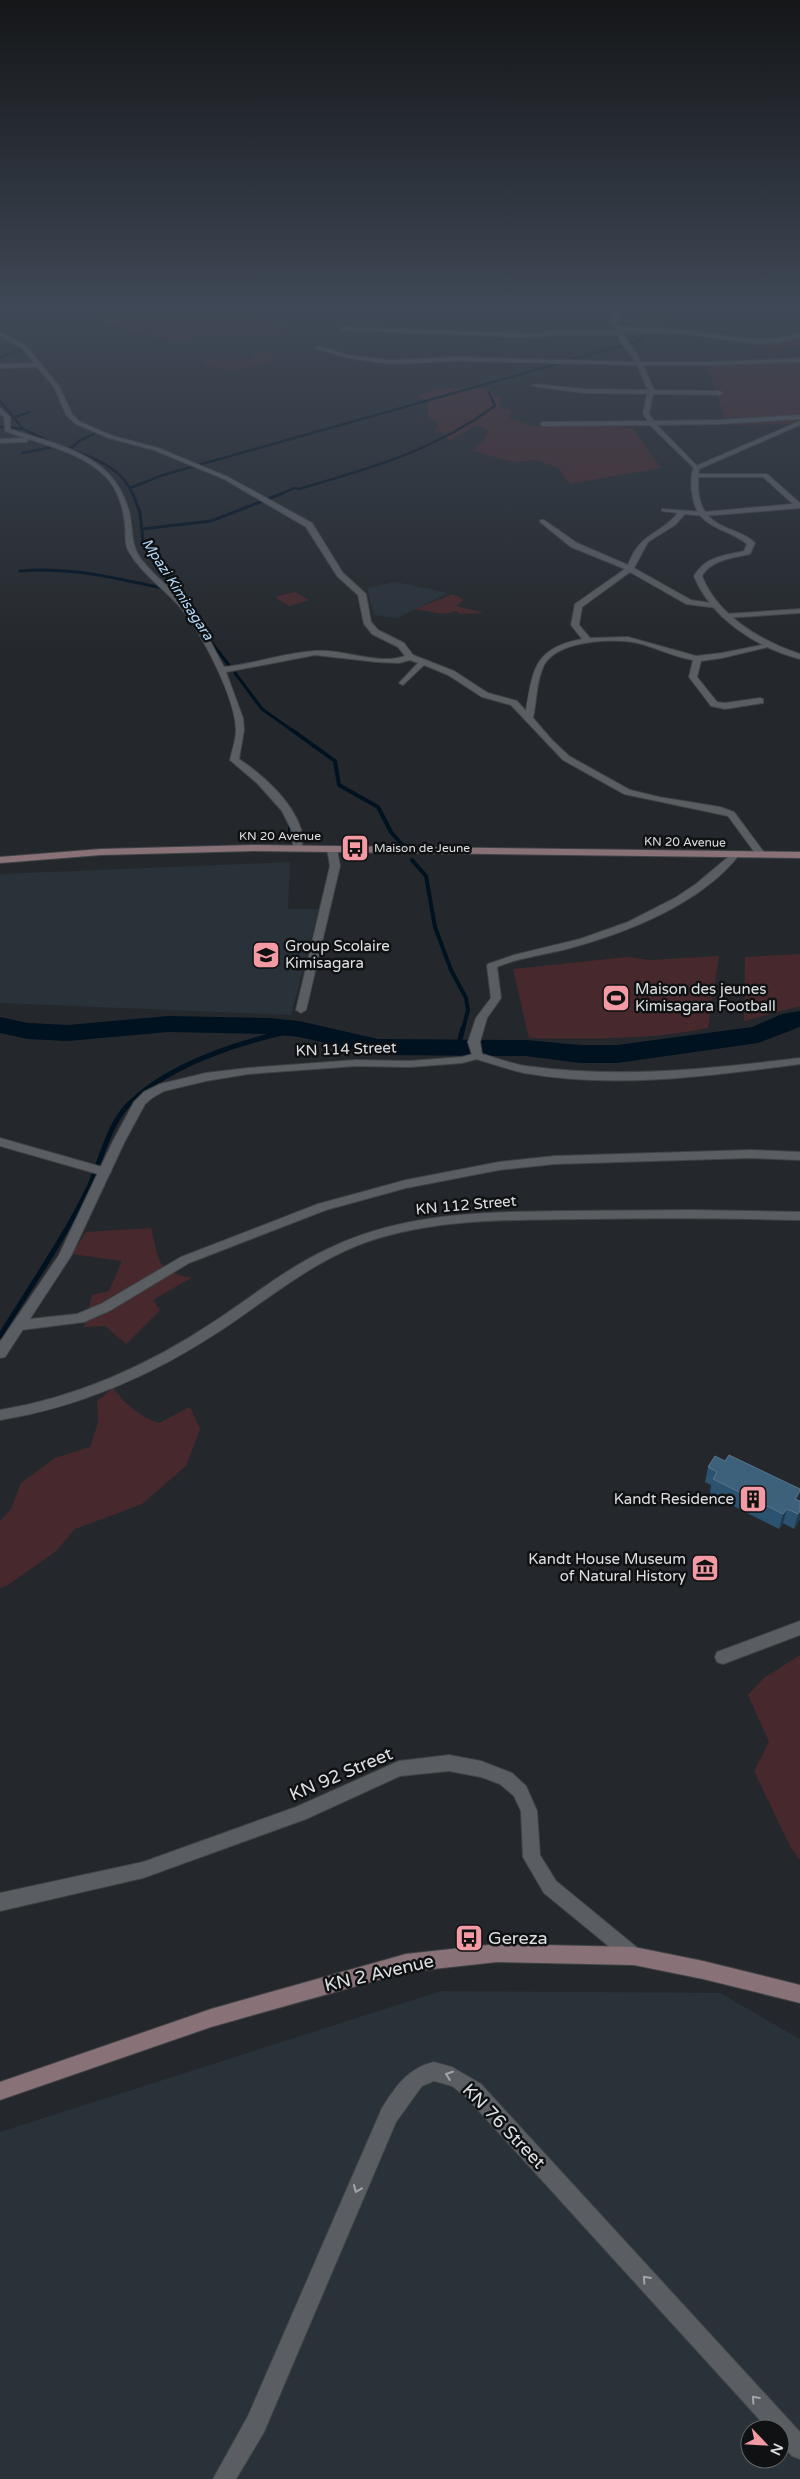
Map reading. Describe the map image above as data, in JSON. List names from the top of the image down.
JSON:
{
  "streets": {
    "main road": ["KN 20 Avenue", "KN 2 Avenue"],
    "street": [
      "KN 114 Street",
      "KN 112 Street",
      "KN 92 Street",
      "KN 76 Street"
    ]
  },
  "crossings": [
    ["KN 92 Street", "KN 2 Avenue"]
  ],
  "water": ["Mpazi Kimisagara"],
  "places": {
    "bus stop": ["Maison de Jeune", "Gereza"],
    "school or university": ["Group Scolaire Kimisagara"],
    "sports": ["Maison des jeunes Kimisagara Football"],
    "building": ["Kandt Residence"],
    "museum": ["Kandt House Museum of Natural History"]
  },
  "north": "bottom right"
}
